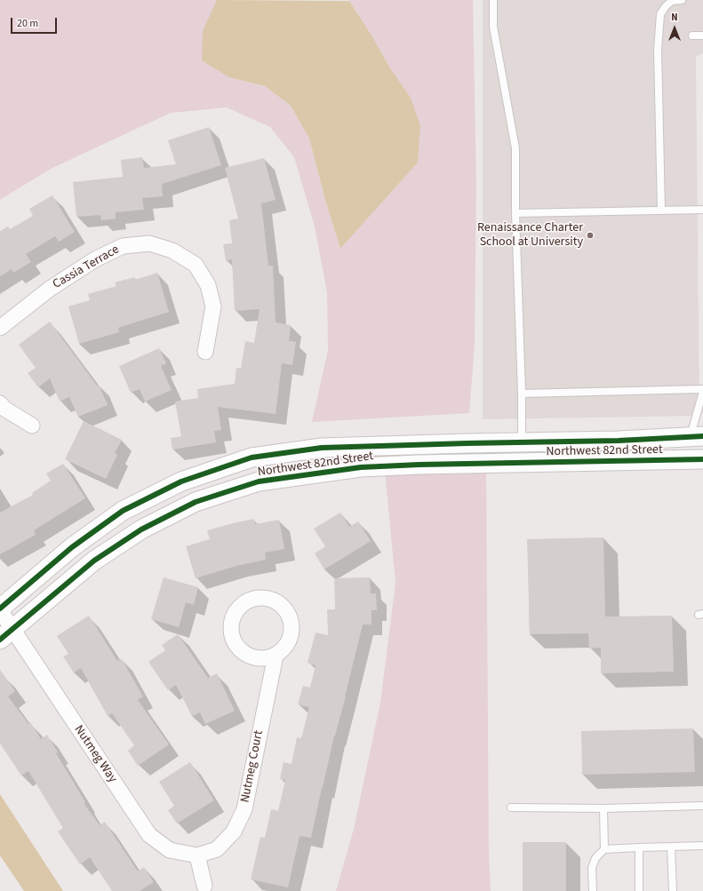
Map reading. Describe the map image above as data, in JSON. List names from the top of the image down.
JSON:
{
  "streets": {
    "street": [
      "Cassia Terrace",
      "Northwest 82nd Street",
      "Nutmeg Way",
      "Nutmeg Court"
    ]
  },
  "crossings": [
    ["Northwest 82nd Street", "Nutmeg Way"],
    ["Nutmeg Way", "Nutmeg Court"]
  ],
  "places": ["Renaissance Charter School at University"],
  "scale_bar": "20 m",
  "north": "top"
}
